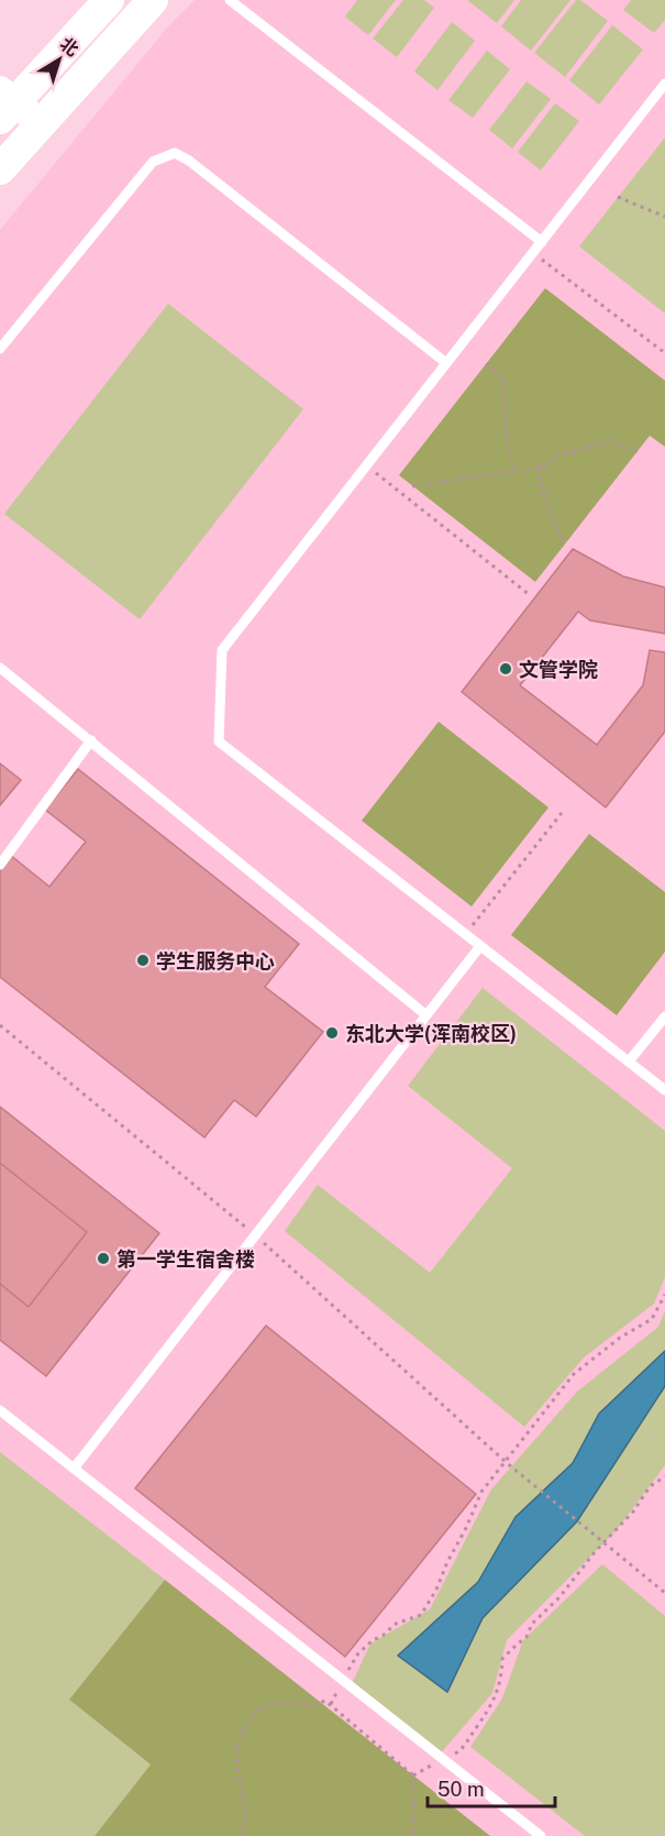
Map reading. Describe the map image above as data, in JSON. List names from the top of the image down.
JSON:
{
  "places": [
    "文管学院",
    "学生服务中心",
    "东北大学(浑南校区)",
    "第一学生宿舍楼"
  ],
  "scale_bar": "50 m",
  "north": "top right"
}
